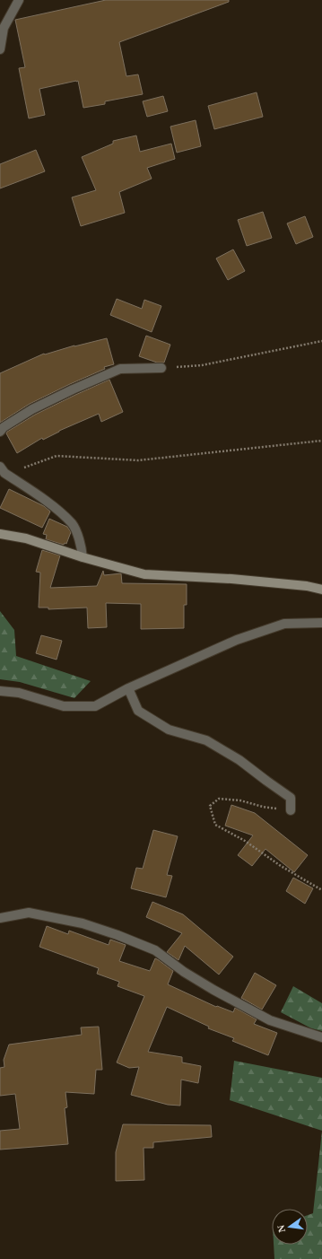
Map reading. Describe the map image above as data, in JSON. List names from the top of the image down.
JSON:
{
  "north": "left"
}
